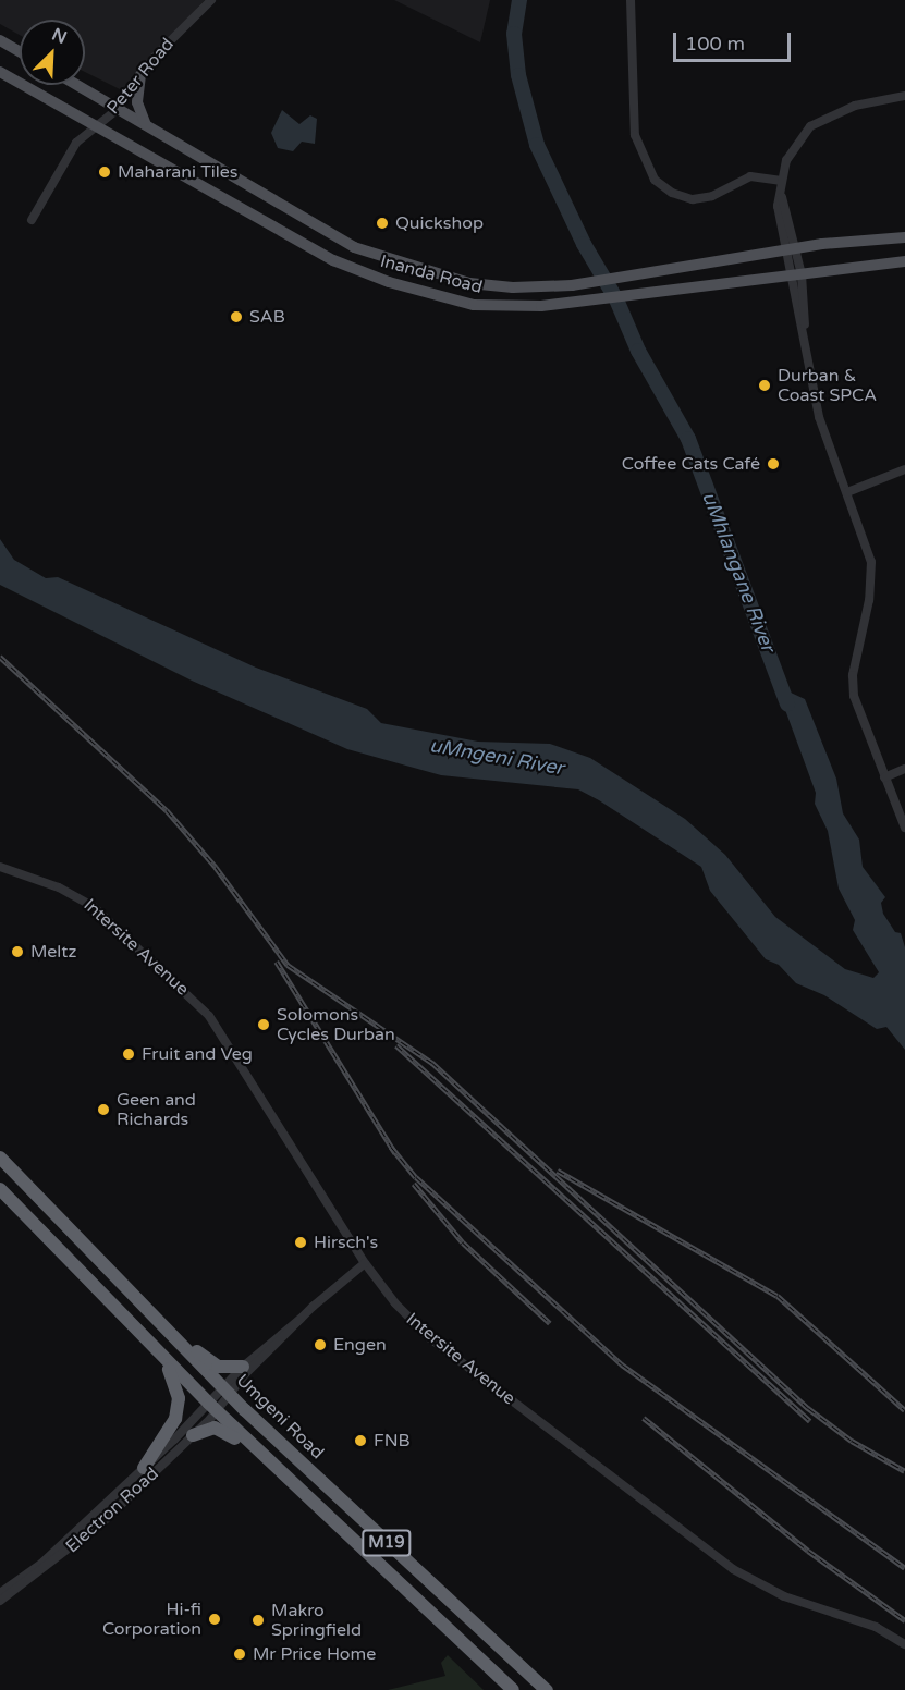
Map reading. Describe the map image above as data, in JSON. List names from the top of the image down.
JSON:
{
  "streets": {
    "highway": ["Umgeni Road", "M19"],
    "main road": ["Inanda Road"],
    "street": ["Peter Road", "Intersite Avenue", "Electron Road"]
  },
  "crossings": [
    ["Peter Road", "Inanda Road"],
    ["Electron Road", "M19"]
  ],
  "water": ["uMhlangane River", "uMngeni River"],
  "places": [
    "Maharani Tiles",
    "Quickshop",
    "SAB",
    "Durban & Coast SPCA",
    "Coffee Cats Café",
    "Meltz",
    "Solomons Cycles Durban",
    "Fruit and Veg",
    "Geen and Richards",
    "Hirsch's",
    "Engen",
    "FNB",
    "Hi-fi Corporation",
    "Makro Springfield",
    "Mr Price Home"
  ],
  "scale_bar": "100 m",
  "north": "top right"
}
